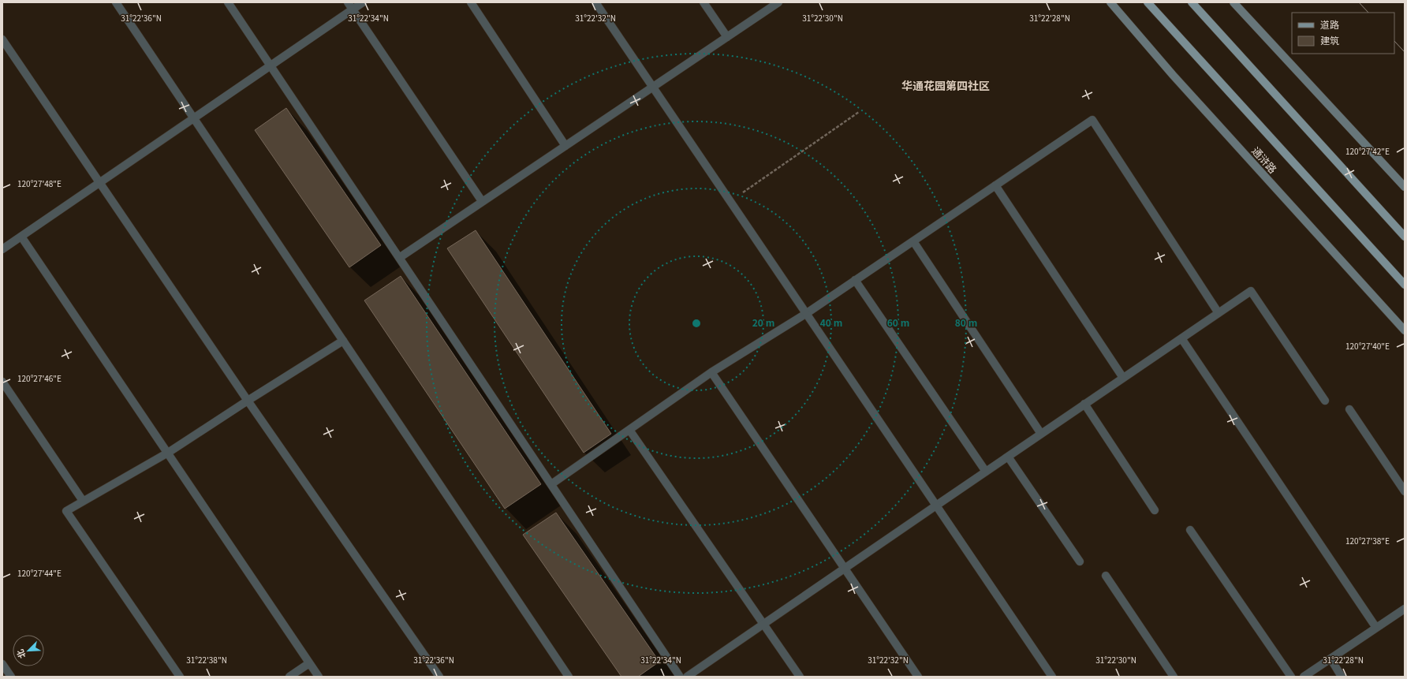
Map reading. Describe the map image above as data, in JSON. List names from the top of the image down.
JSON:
{
  "streets": {
    "main road": ["通浒路"]
  },
  "districts": ["华通花园第四社区"],
  "legend": ["道路", "建筑"],
  "north": "bottom left",
  "coordinates": [
    "31°22'36\"N",
    "31°22'34\"N",
    "31°22'32\"N",
    "31°22'30\"N",
    "31°22'28\"N",
    "120°27'42\"E",
    "120°27'48\"E",
    "120°27'40\"E",
    "120°27'46\"E",
    "120°27'38\"E",
    "120°27'44\"E",
    "31°22'38\"N"
  ],
  "rings": [
    "20 m",
    "40 m",
    "60 m",
    "80 m"
  ]
}
